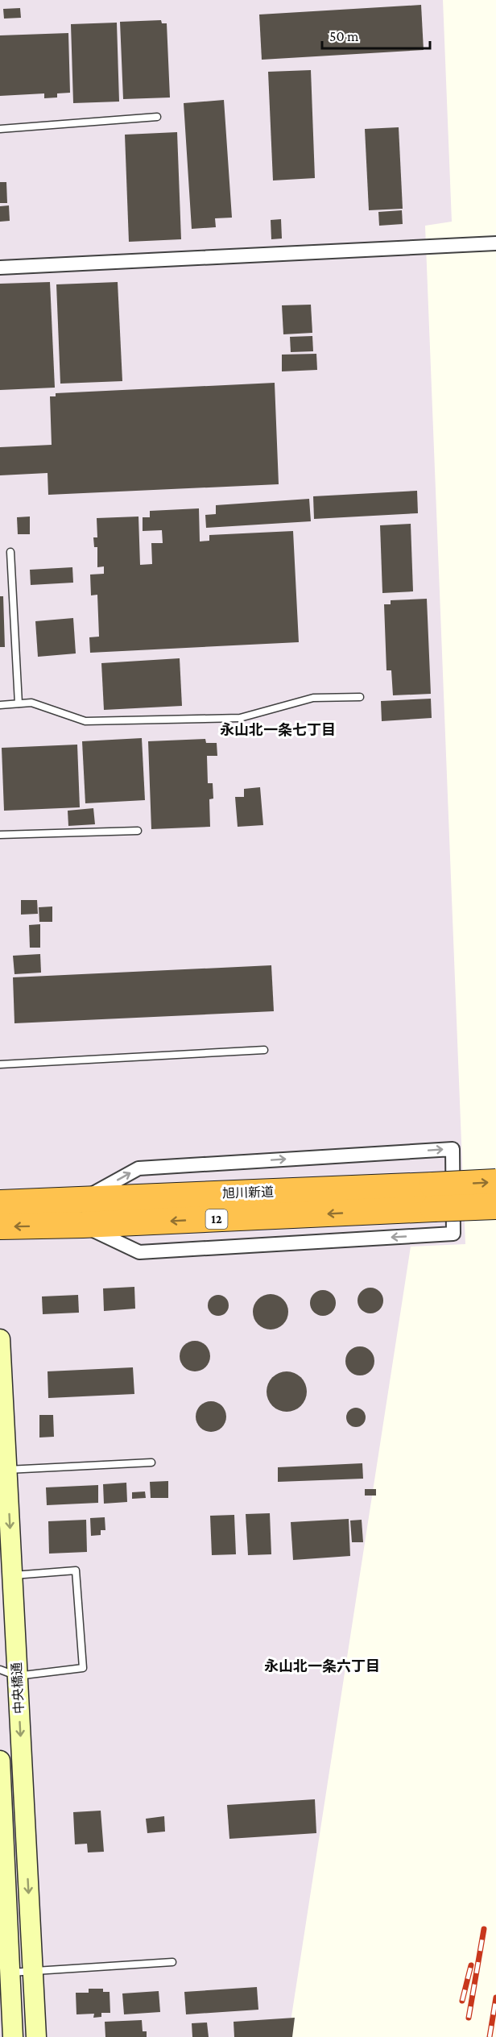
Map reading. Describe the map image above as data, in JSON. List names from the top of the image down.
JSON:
{
  "streets": {
    "highway": ["旭川新道", "12"],
    "main road": ["中央橋通"]
  },
  "districts": ["永山北一条七丁目", "永山北一条六丁目"],
  "scale_bar": "50 m"
}
